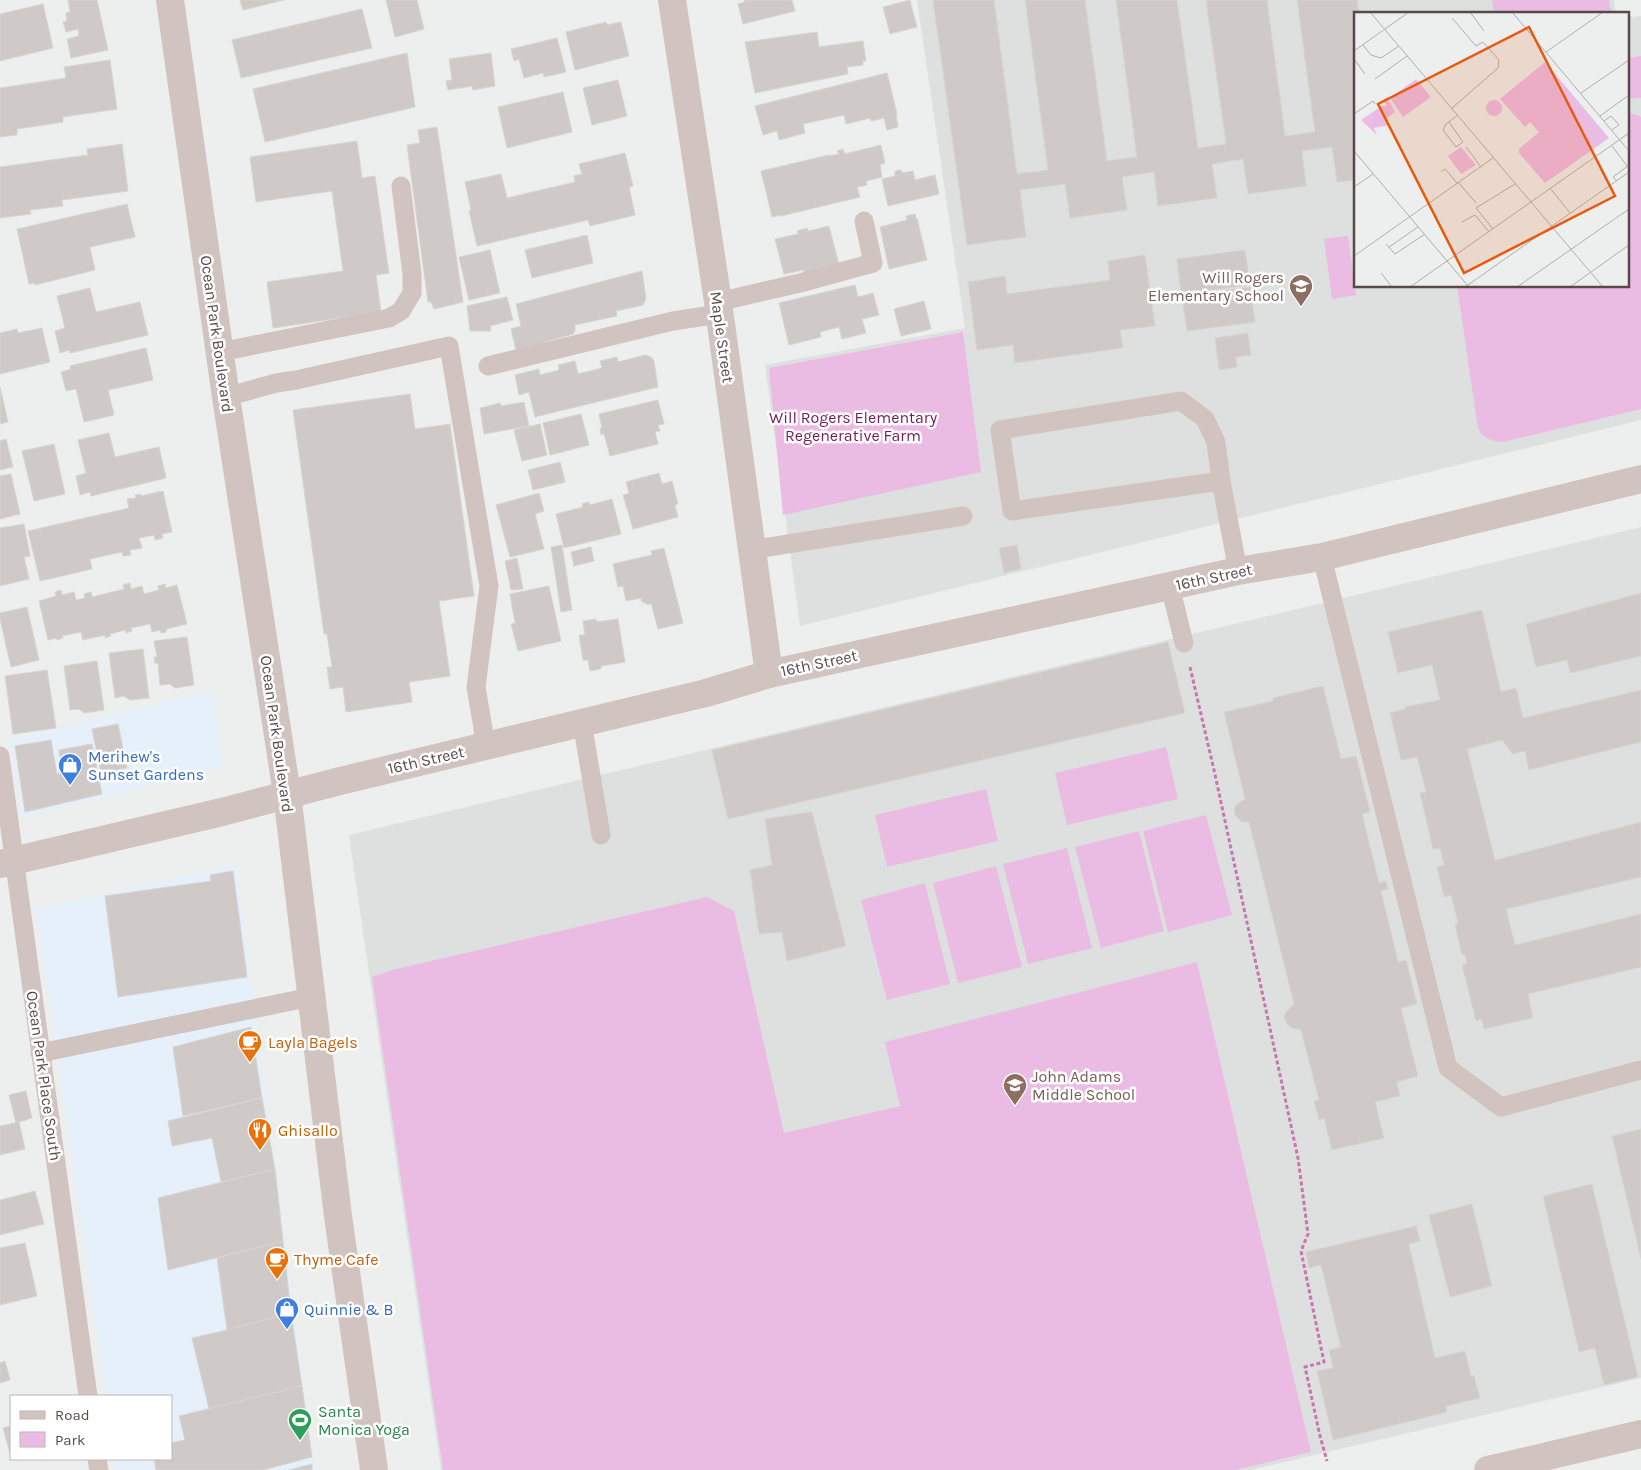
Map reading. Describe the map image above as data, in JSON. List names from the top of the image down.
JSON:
{
  "streets": {
    "street": ["Ocean Park Boulevard", "Maple Street", "16th Street"],
    "lane": ["Ocean Park Place South"]
  },
  "crossings": [
    ["Ocean Park Boulevard", "16th Street"],
    ["Maple Street", "16th Street"],
    ["16th Street", "Ocean Park Place South"]
  ],
  "parks": ["Will Rogers Elementary Regenerative Farm"],
  "places": {
    "school or university": ["Will Rogers Elementary School", "John Adams Middle School"],
    "shop": ["Merihew's Sunset Gardens", "Quinnie & B"],
    "cafe": ["Layla Bagels", "Thyme Cafe"],
    "restaurant": ["Ghisallo"],
    "sports": ["Santa Monica Yoga"]
  },
  "legend": ["Road", "Park"]
}
